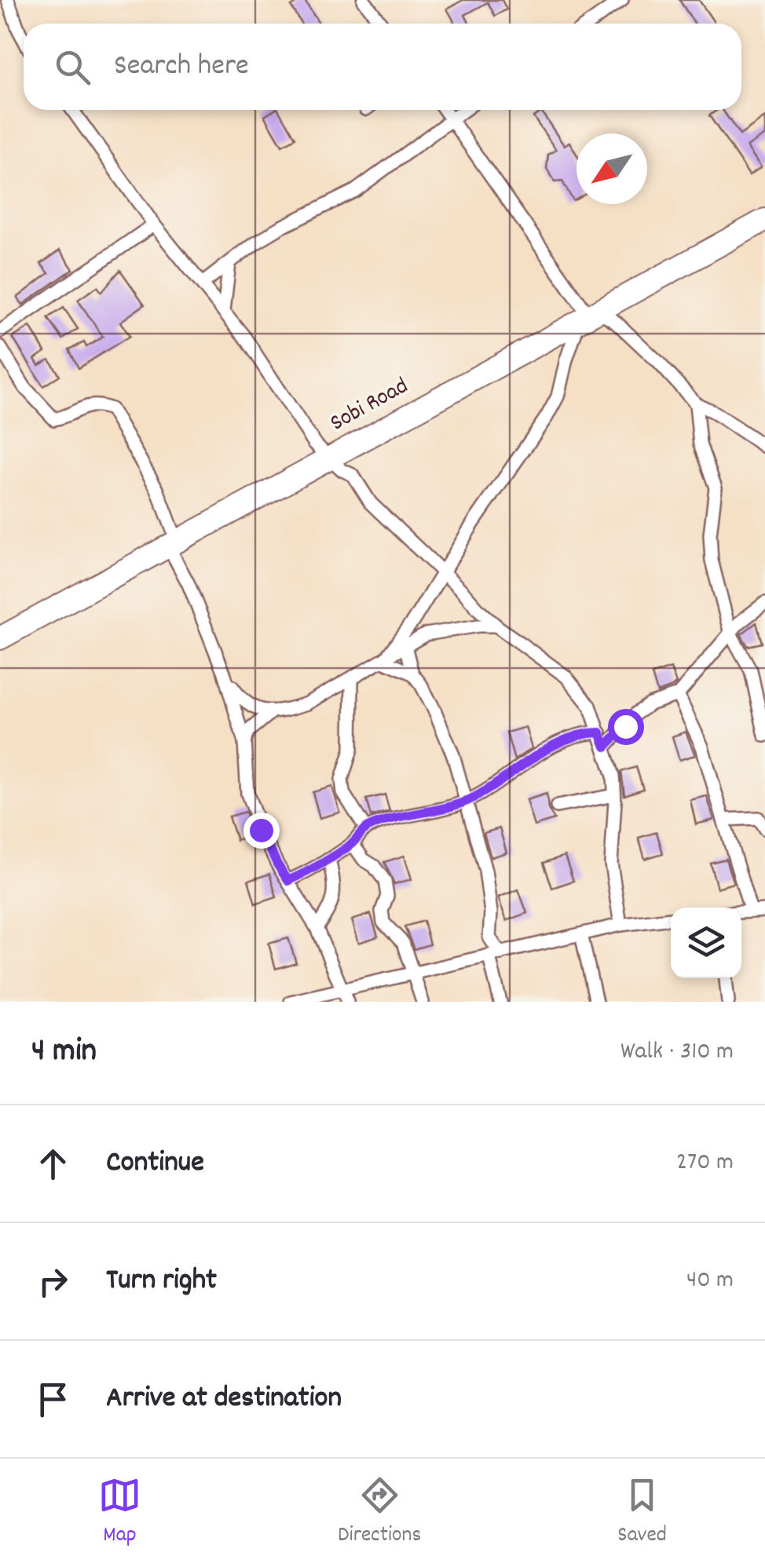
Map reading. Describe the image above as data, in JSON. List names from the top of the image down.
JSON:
{
  "streets": {
    "highway": ["Sobi Road"]
  },
  "north": "bottom left",
  "page": {
    "search": "Search here",
    "heading": ["4 min", "Walk · 310 m"],
    "list": [
      ["Continue", "270 m"],
      ["Turn right", "40 m"],
      "Arrive at destination"
    ],
    "nav": ["Map", "Directions", "Saved"]
  }
}
